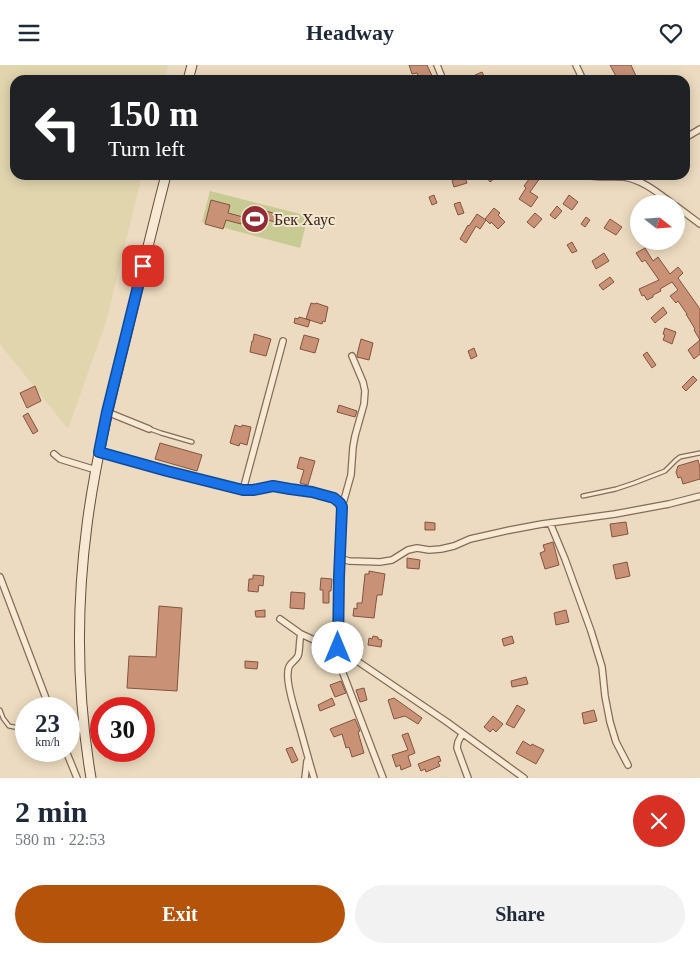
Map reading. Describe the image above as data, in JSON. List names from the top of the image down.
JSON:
{
  "places": {
    "sports": ["Бек Хаус"]
  },
  "north": "right",
  "page": {
    "header": "Headway",
    "turn": ["150 m", "Turn left"],
    "speed": "23 km/h",
    "limit": "30",
    "heading": ["2 min", "580 m · 22:53"],
    "buttons": ["Exit", "Share"]
  }
}
